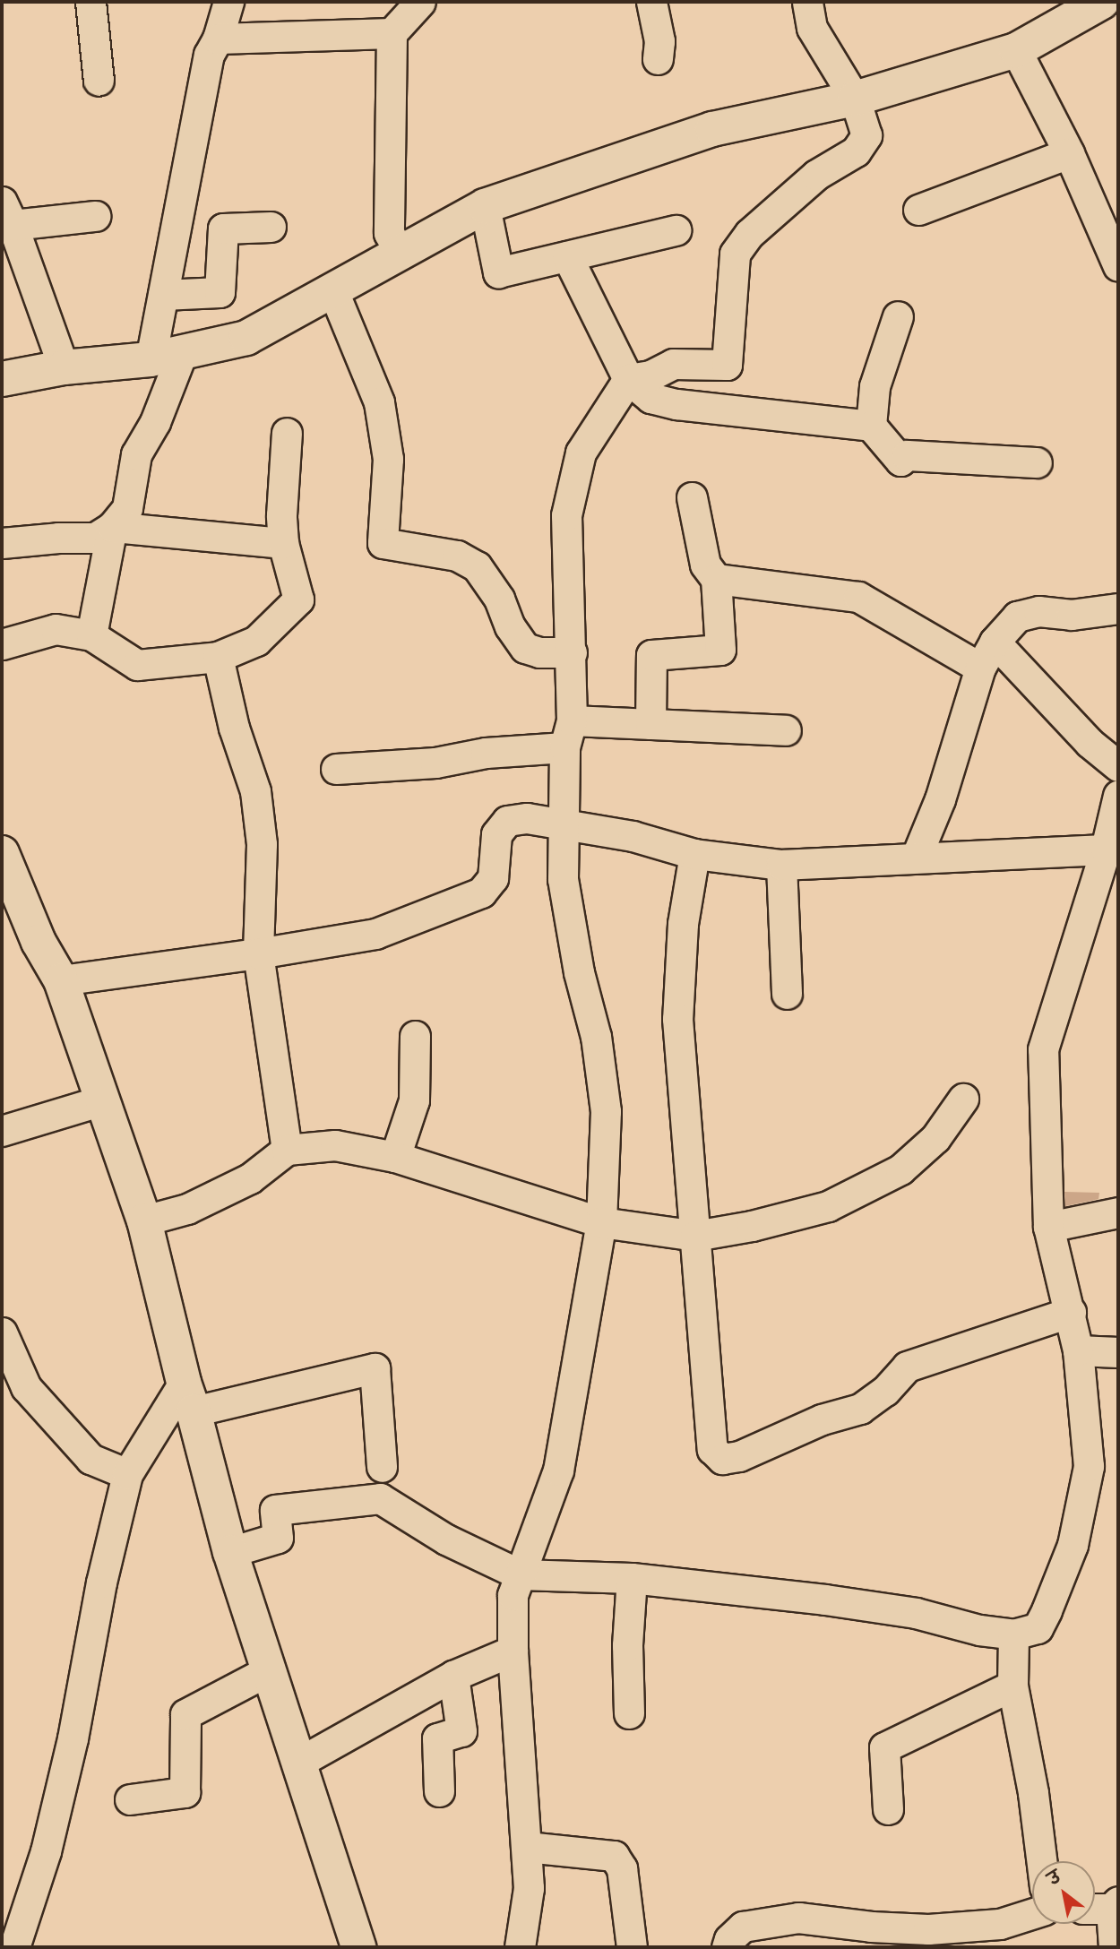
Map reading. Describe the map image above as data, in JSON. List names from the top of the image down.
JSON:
{
  "north": "top left"
}
